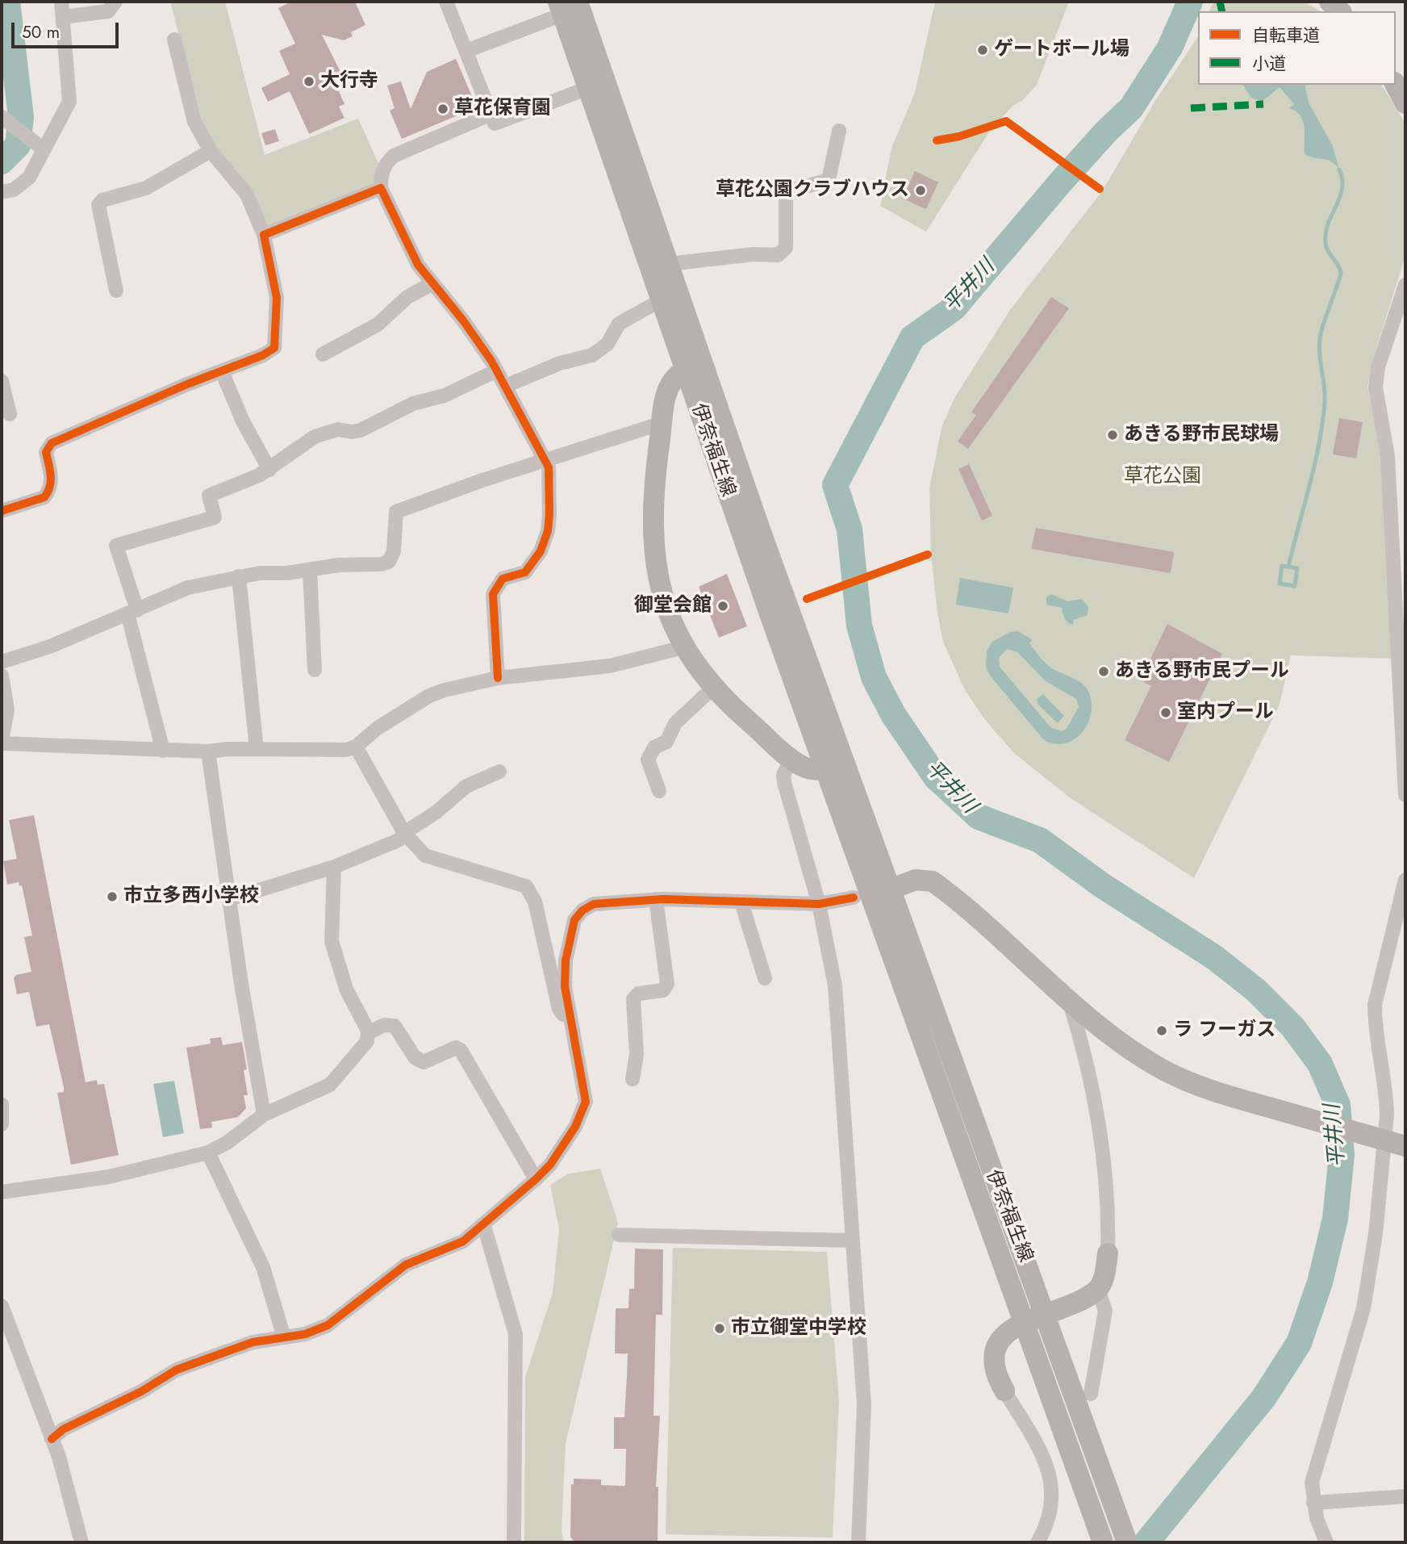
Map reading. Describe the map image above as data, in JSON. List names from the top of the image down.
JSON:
{
  "streets": {
    "main road": ["伊奈福生線"]
  },
  "water": ["平井川"],
  "parks": ["草花公園"],
  "places": [
    "ゲートボール場",
    "大行寺",
    "草花保育園",
    "草花公園クラブハウス",
    "あきる野市民球場",
    "御堂会館",
    "あきる野市民プール",
    "室内プール",
    "市立多西小学校",
    "ラ フーガス",
    "市立御堂中学校"
  ],
  "legend": ["自転車道", "小道"],
  "scale_bar": "50 m"
}
